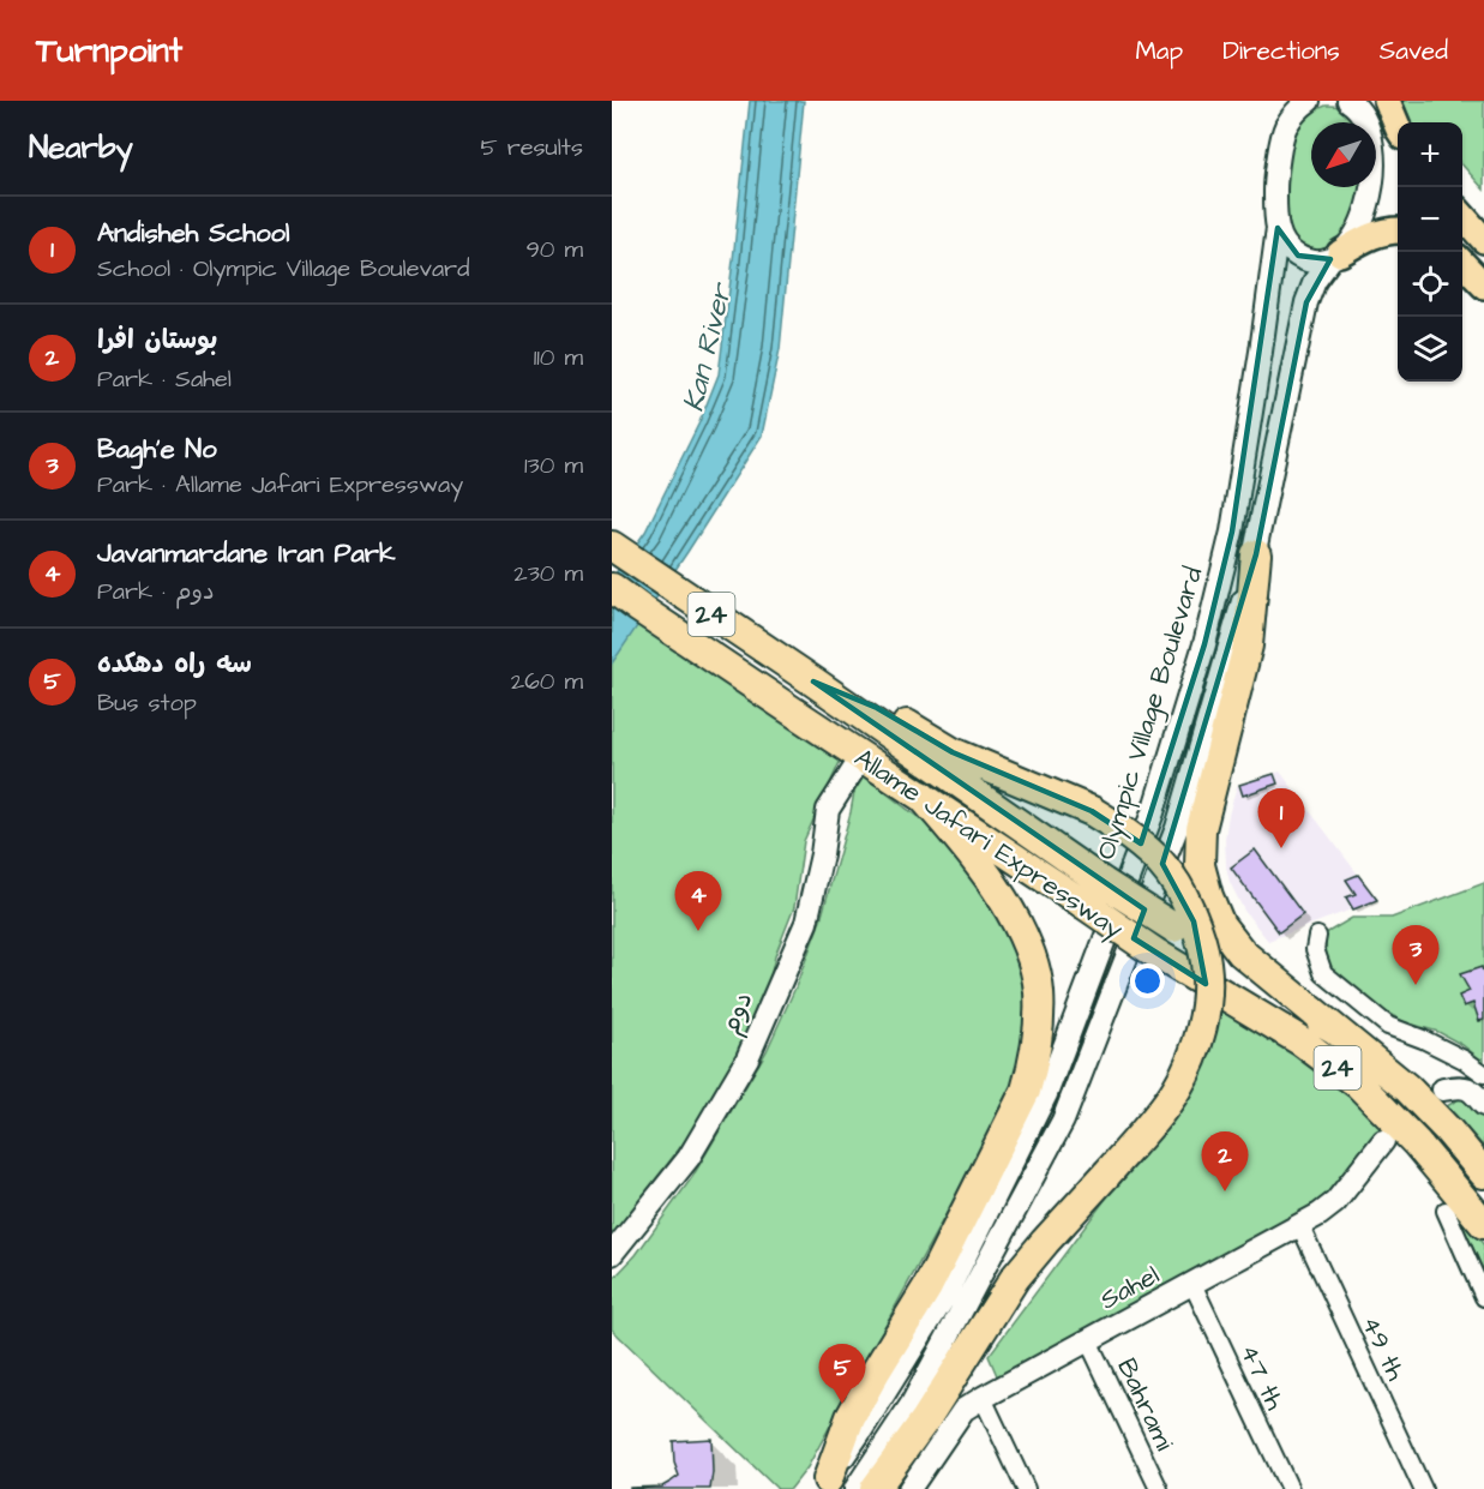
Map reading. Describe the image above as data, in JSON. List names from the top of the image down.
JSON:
{
  "streets": {
    "highway": ["24", "Allame Jafari Expressway"],
    "main road": ["Olympic Village Boulevard", "دوم", "Sahel"],
    "street": ["49 th", "47 th", "Bahrami"]
  },
  "crossings": [
    ["Sahel", "49 th"],
    ["Sahel", "47 th"],
    ["Sahel", "Bahrami"]
  ],
  "water": ["Kan River"],
  "north": "bottom left",
  "page": {
    "header": "Turnpoint",
    "nav": ["Map", "Directions", "Saved"],
    "heading": ["Nearby", "5 results"],
    "map_buttons": ["+", "−"],
    "list": [
      {
        "mark": "1",
        "name": "Andisheh School",
        "note": "School · Olympic Village Boulevard",
        "value": "90 m"
      },
      {
        "mark": "2",
        "name": "بوستان افرا",
        "note": "Park · Sahel",
        "value": "110 m"
      },
      {
        "mark": "3",
        "name": "Bagh'e No",
        "note": "Park · Allame Jafari Expressway",
        "value": "130 m"
      },
      {
        "mark": "4",
        "name": "Javanmardane Iran Park",
        "note": "Park · دوم",
        "value": "230 m"
      },
      {
        "mark": "5",
        "name": "سه راه دهکده",
        "note": "Bus stop",
        "value": "260 m"
      }
    ],
    "pins": [
      "1",
      "4",
      "3",
      "2",
      "5"
    ]
  }
}
